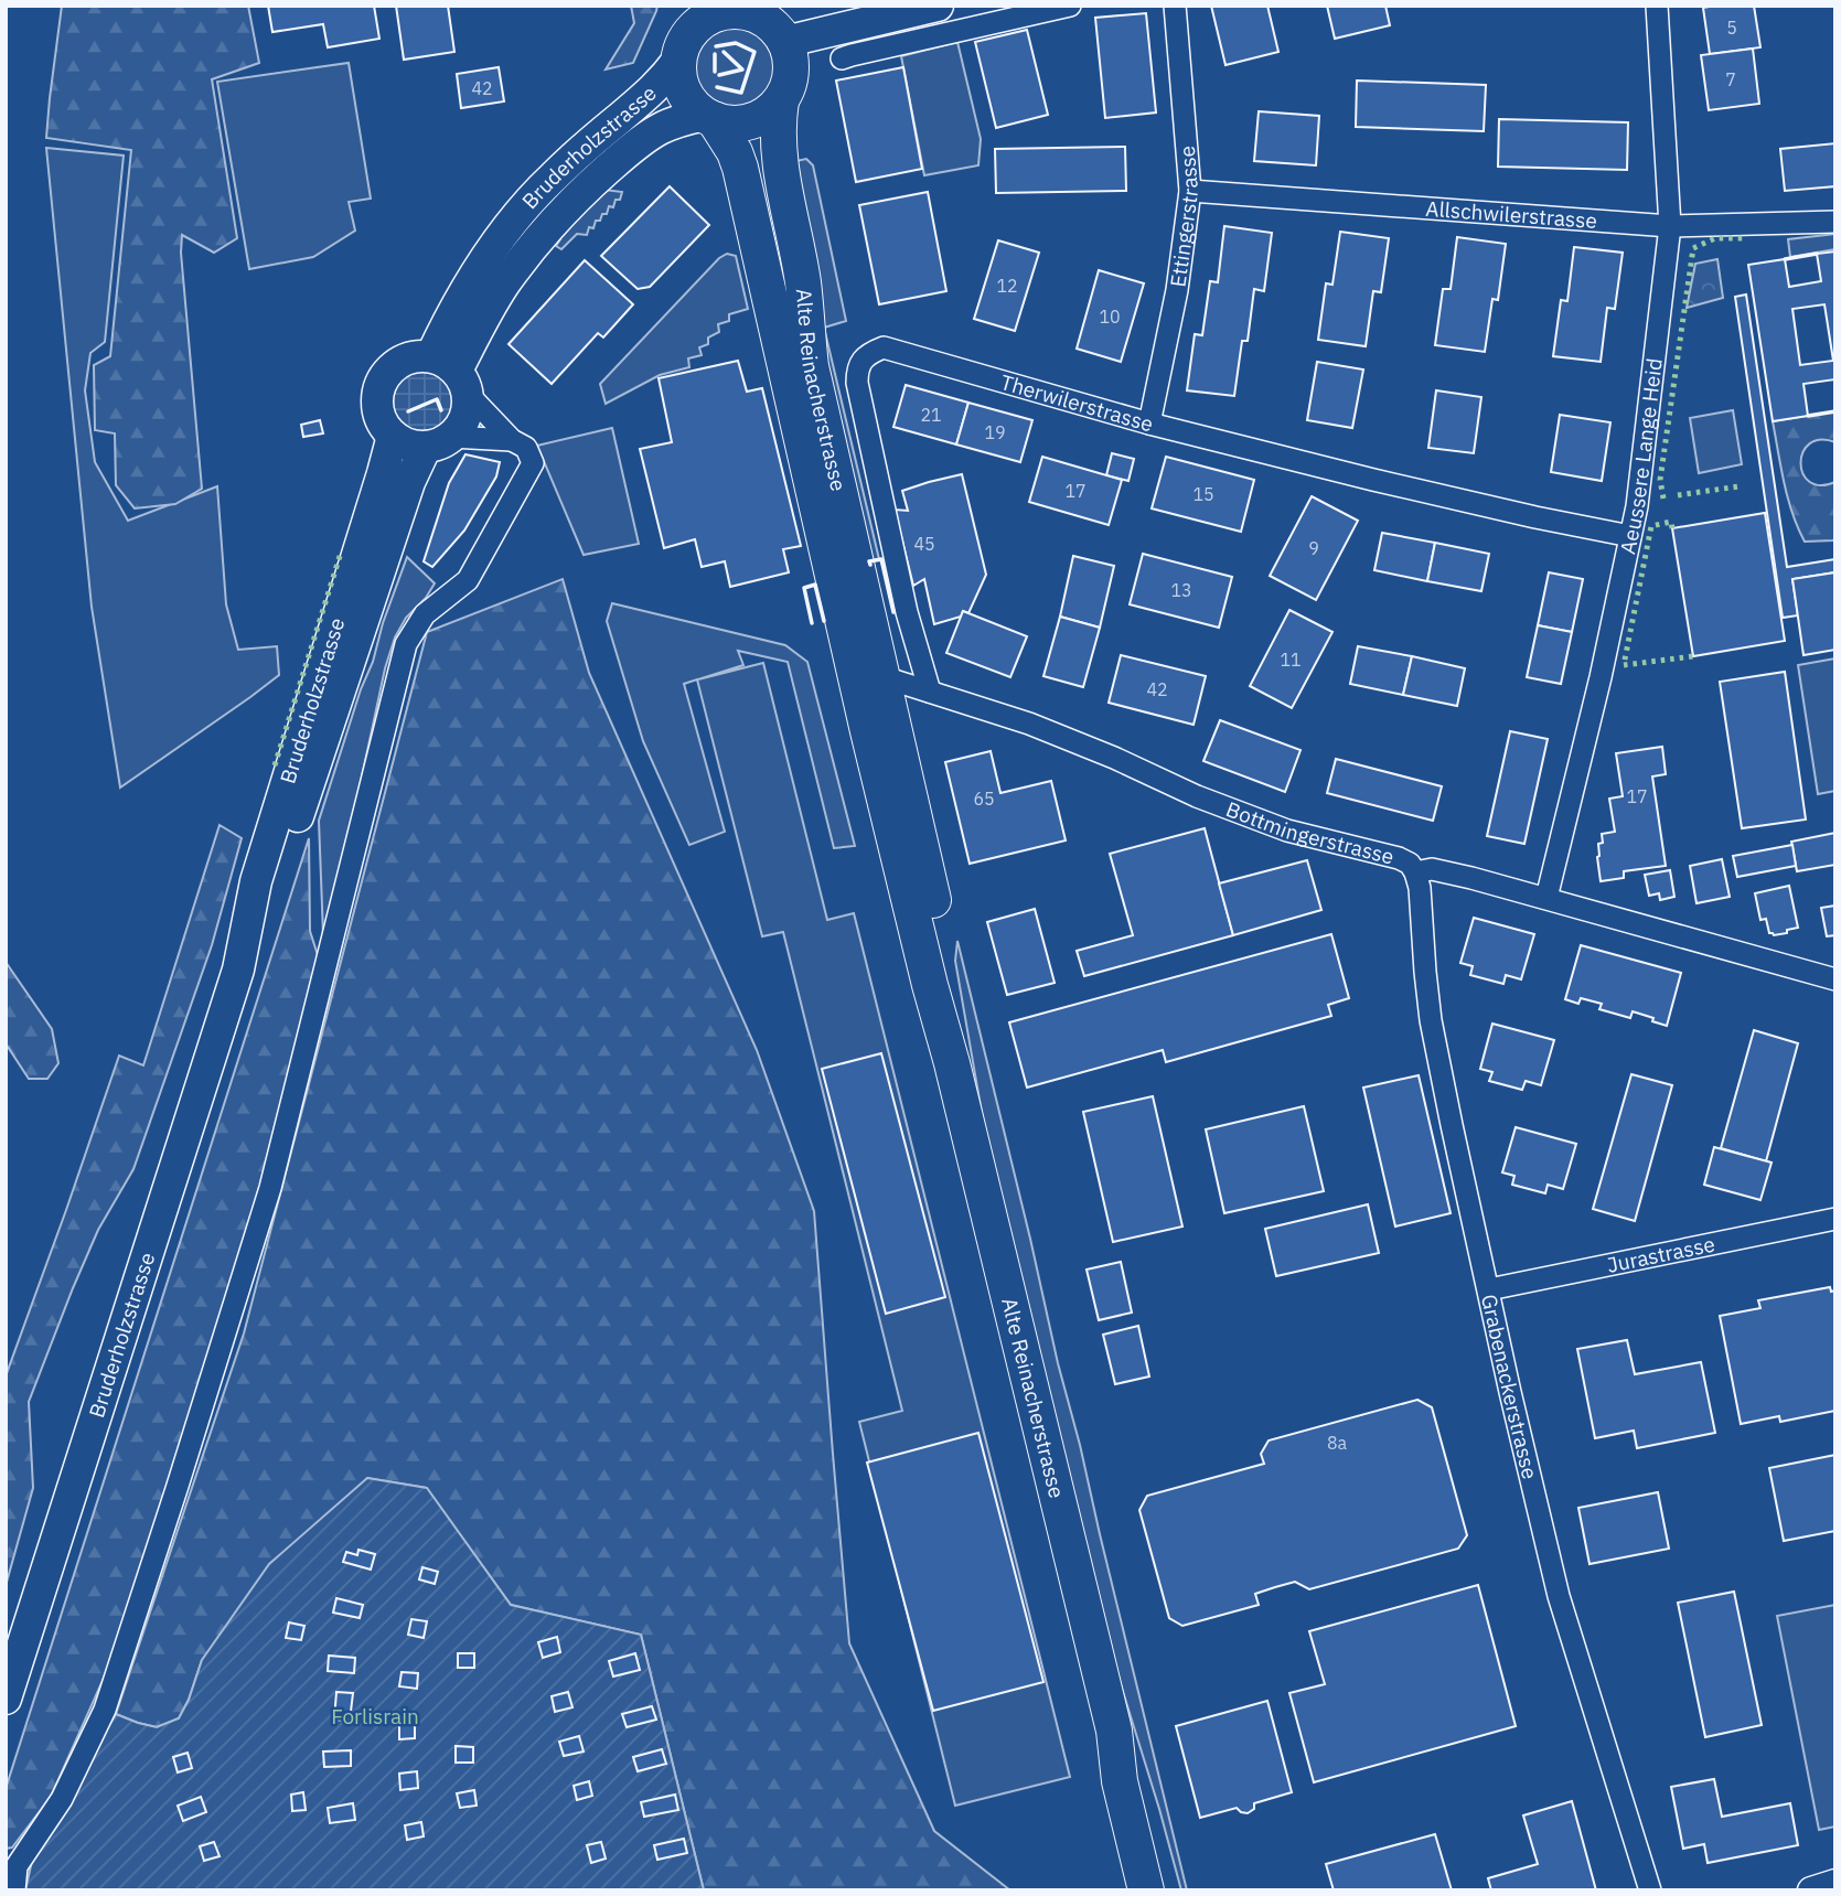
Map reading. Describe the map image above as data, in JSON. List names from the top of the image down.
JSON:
{
  "streets": {
    "main road": ["Bruderholzstrasse", "Alte Reinacherstrasse"],
    "street": [
      "Allschwilerstrasse",
      "Ettingerstrasse",
      "Therwilerstrasse",
      "Aeussere Lange Heid",
      "Bottmingerstrasse",
      "Jurastrasse",
      "Grabenackerstrasse"
    ]
  },
  "crossings": [
    ["Bruderholzstrasse", "Alte Reinacherstrasse"],
    ["Allschwilerstrasse", "Ettingerstrasse"],
    ["Allschwilerstrasse", "Aeussere Lange Heid"],
    ["Ettingerstrasse", "Therwilerstrasse"],
    ["Alte Reinacherstrasse", "Bottmingerstrasse"],
    ["Therwilerstrasse", "Aeussere Lange Heid"],
    ["Therwilerstrasse", "Bottmingerstrasse"],
    ["Aeussere Lange Heid", "Bottmingerstrasse"],
    ["Bottmingerstrasse", "Grabenackerstrasse"],
    ["Jurastrasse", "Grabenackerstrasse"]
  ],
  "parks": ["Forlisrain"],
  "house_numbers": [
    "5",
    "7",
    "42",
    "12",
    "10",
    "21",
    "19",
    "17",
    "15",
    "45",
    "9",
    "13",
    "11",
    "42",
    "17",
    "65",
    "8a"
  ]
}
